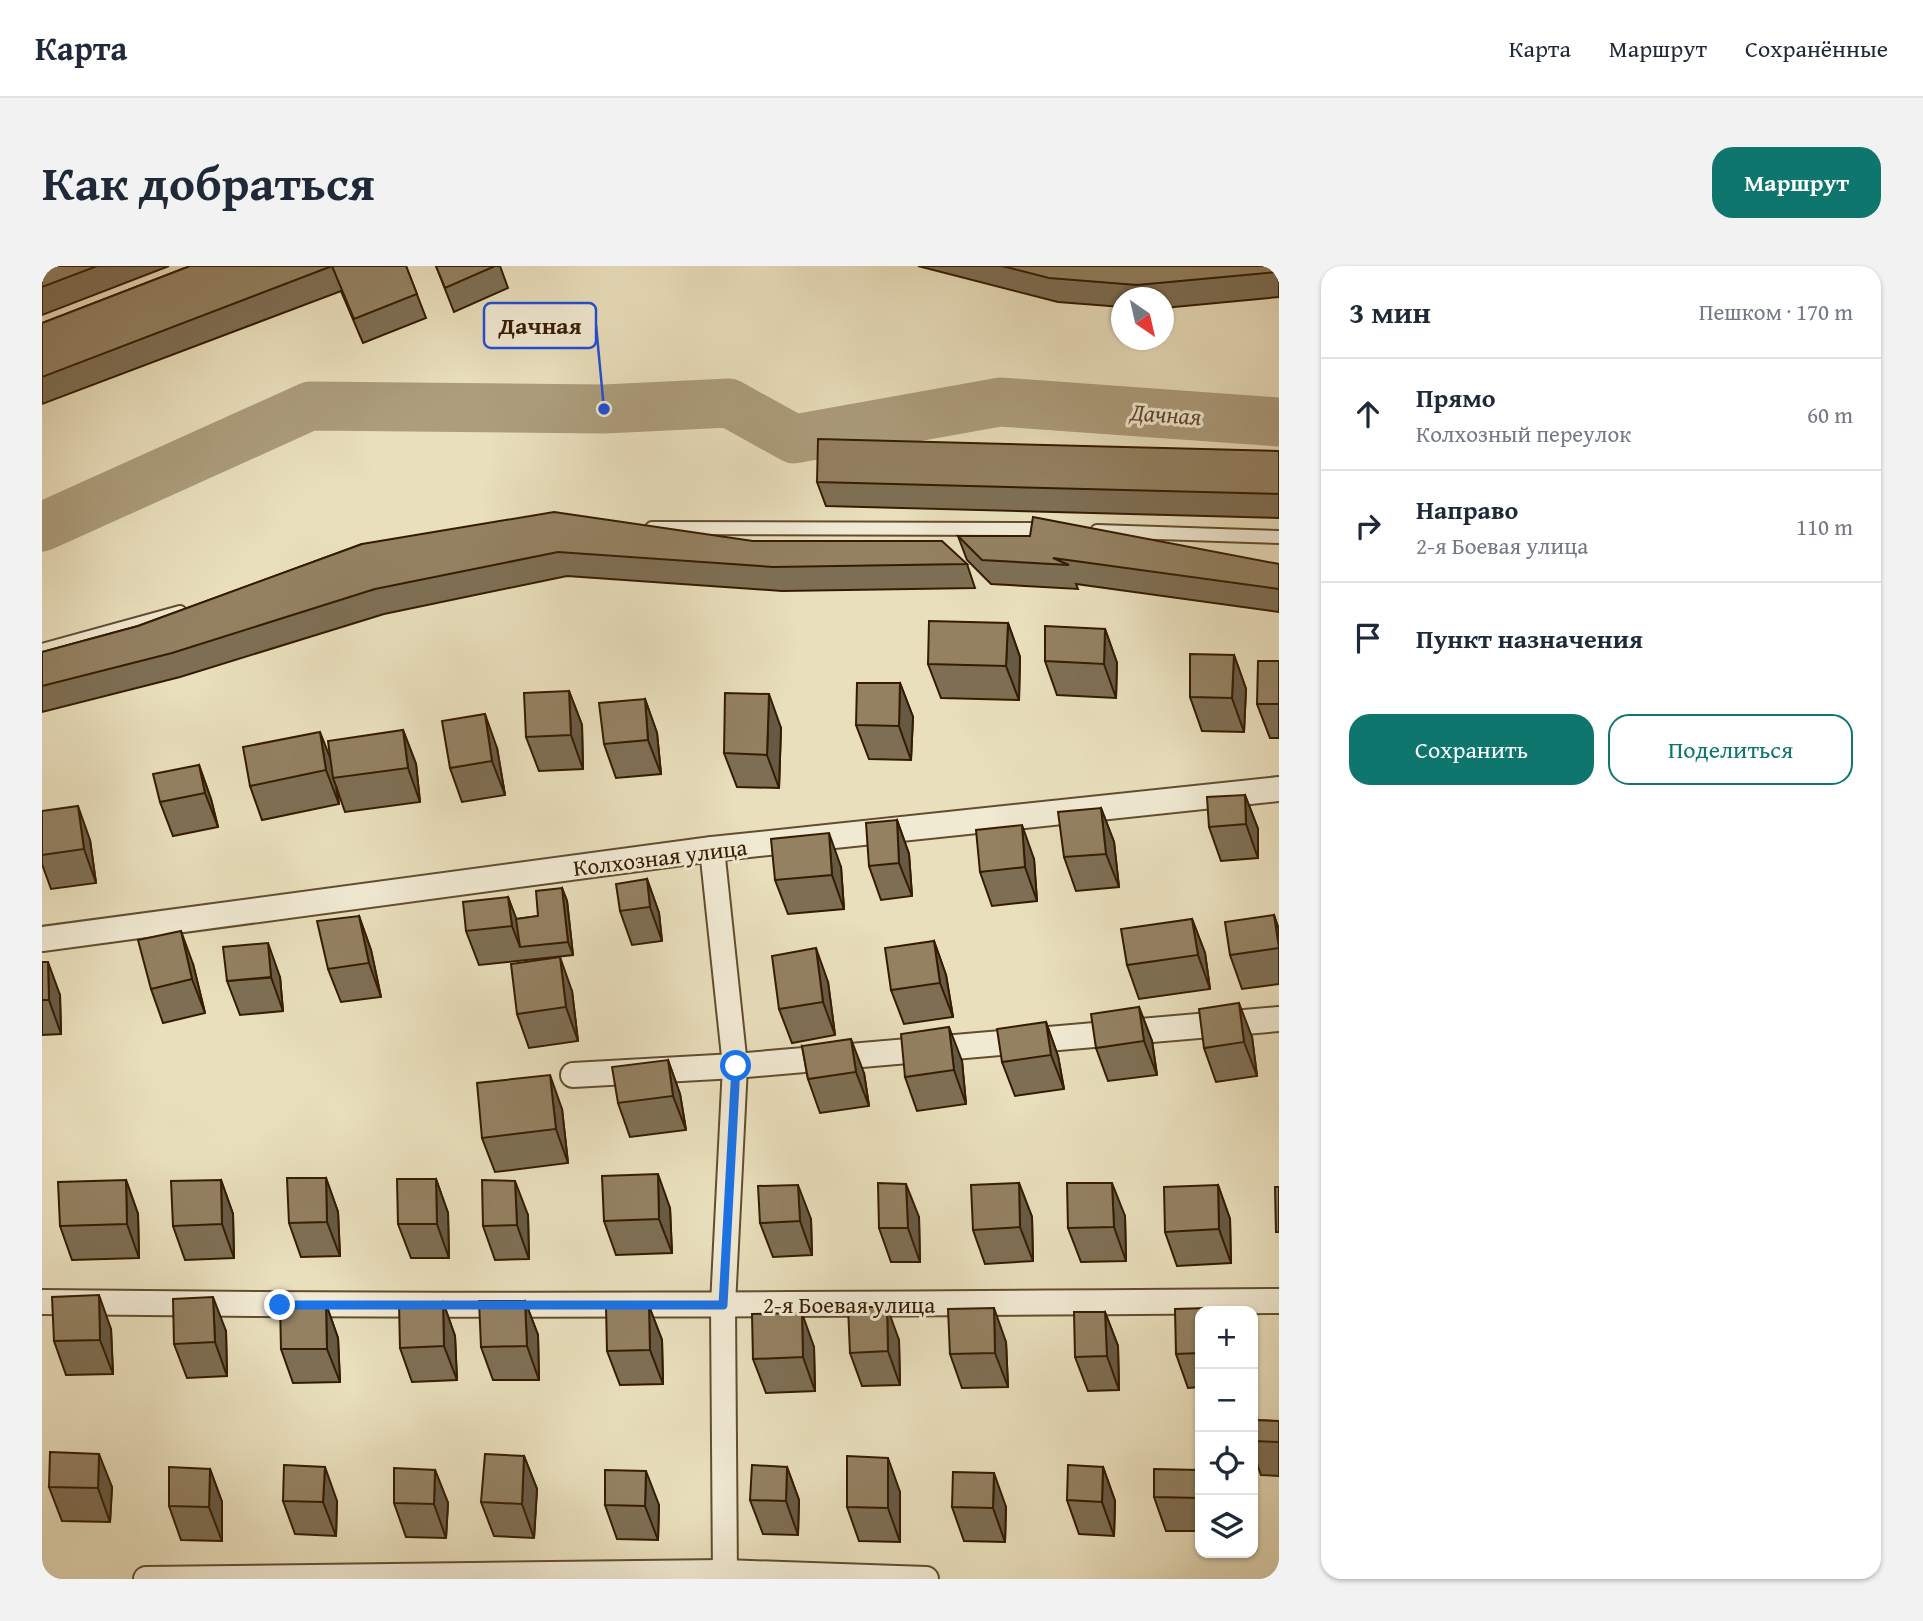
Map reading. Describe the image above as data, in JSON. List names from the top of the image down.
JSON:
{
  "streets": {
    "street": ["Колхозная улица", "2-я Боевая улица"]
  },
  "water": ["Дачная"],
  "places": ["Дачная"],
  "north": "bottom right",
  "page": {
    "header": "Карта",
    "nav": ["Карта", "Маршрут", "Сохранённые"],
    "title": "Как добраться",
    "buttons": [
      "Маршрут",
      ["Сохранить", "Поделиться"]
    ],
    "heading": ["3 мин", "Пешком · 170 m"],
    "list": [
      ["Прямо", "Колхозный переулок", "60 m"],
      ["Направо", "2-я Боевая улица", "110 m"],
      "Пункт назначения"
    ],
    "map_buttons": ["+", "−"]
  }
}
